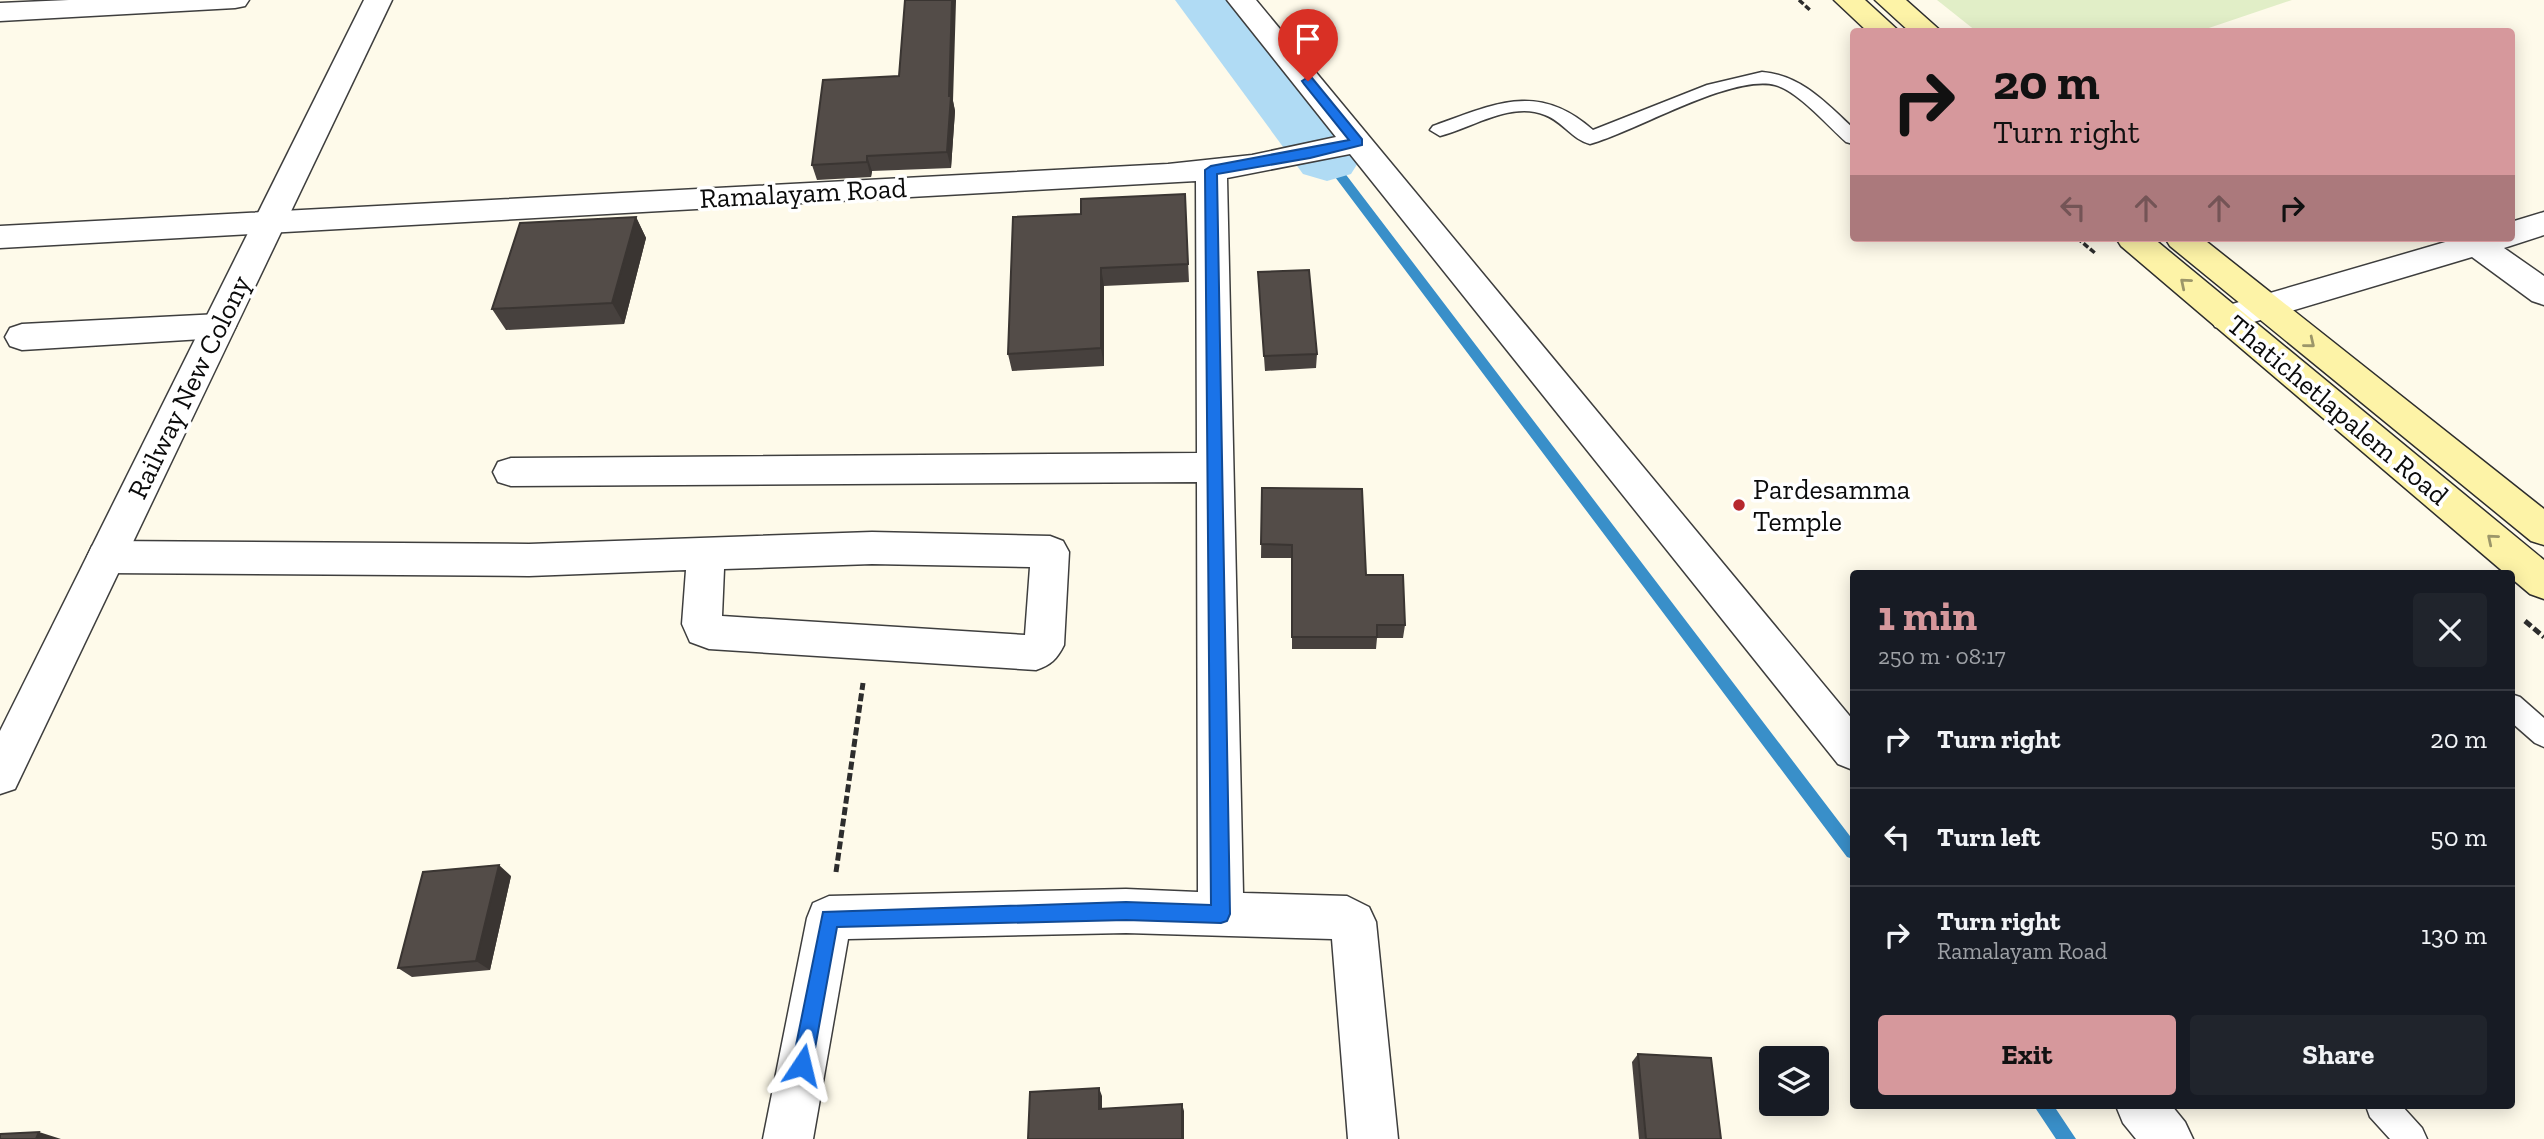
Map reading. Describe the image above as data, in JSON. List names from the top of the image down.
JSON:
{
  "streets": {
    "main road": ["Thatichetlapalem Road"],
    "street": ["Ramalayam Road", "Railway New Colony"]
  },
  "crossings": [
    ["Ramalayam Road", "Railway New Colony"]
  ],
  "places": ["Pardesamma Temple"],
  "page": {
    "turn": ["20 m", "Turn right"],
    "heading": ["1 min", "250 m · 08:17"],
    "list": [
      {
        "name": "Turn right",
        "value": "20 m"
      },
      {
        "name": "Turn left",
        "value": "50 m"
      },
      {
        "name": "Turn right",
        "note": "Ramalayam Road",
        "value": "130 m"
      }
    ],
    "buttons": ["Exit", "Share"]
  }
}
